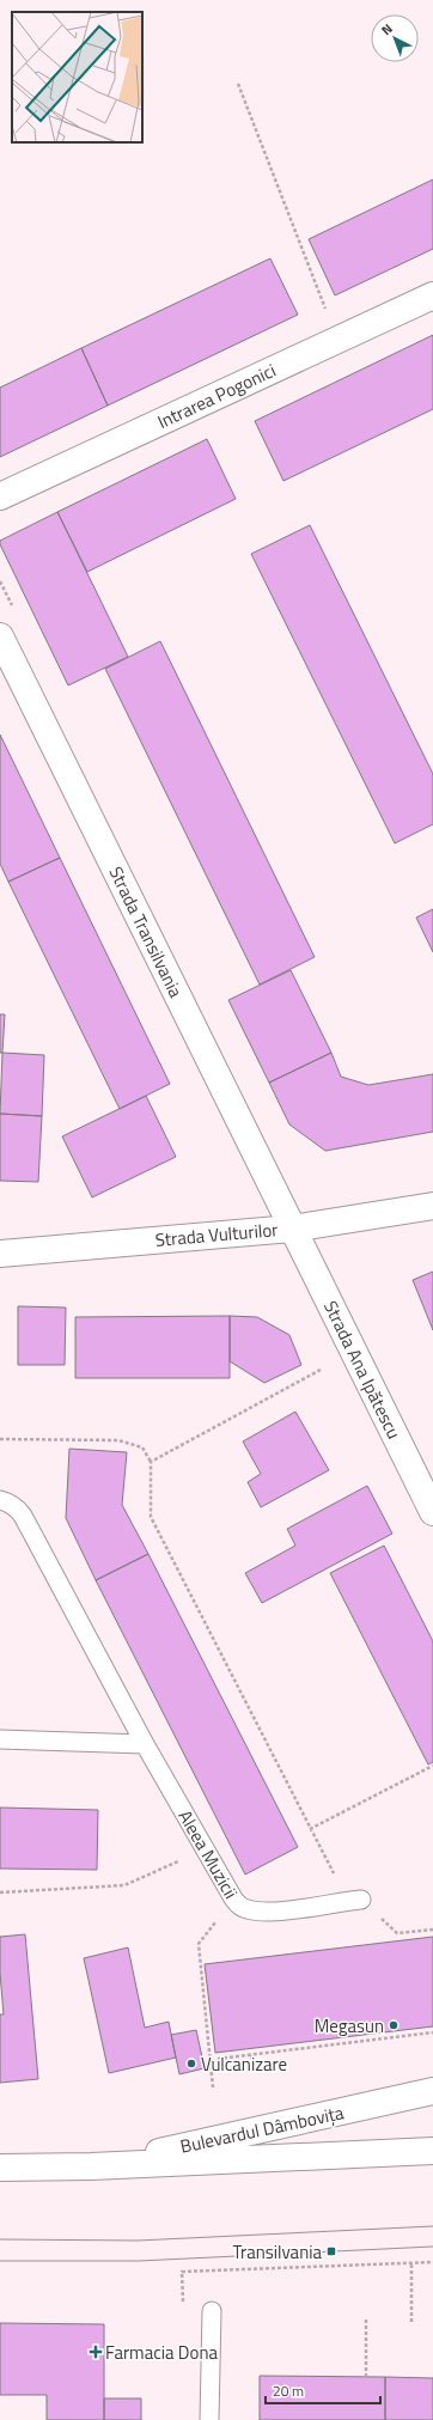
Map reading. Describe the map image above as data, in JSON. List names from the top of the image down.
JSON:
{
  "streets": {
    "street": [
      "Intrarea Pogonici",
      "Strada Transilvania",
      "Strada Vulturilor",
      "Strada Ana Ipătescu",
      "Bulevardul Dâmbovița"
    ],
    "lane": ["Aleea Muzicii"]
  },
  "crossings": [
    ["Strada Transilvania", "Strada Vulturilor"],
    ["Strada Transilvania", "Strada Ana Ipătescu"],
    ["Strada Vulturilor", "Strada Ana Ipătescu"]
  ],
  "places": {
    "other": ["Megasun", "Vulcanizare"],
    "transit": ["Transilvania"],
    "health": ["Farmacia Dona"]
  },
  "scale_bar": "20 m",
  "north": "top left"
}
